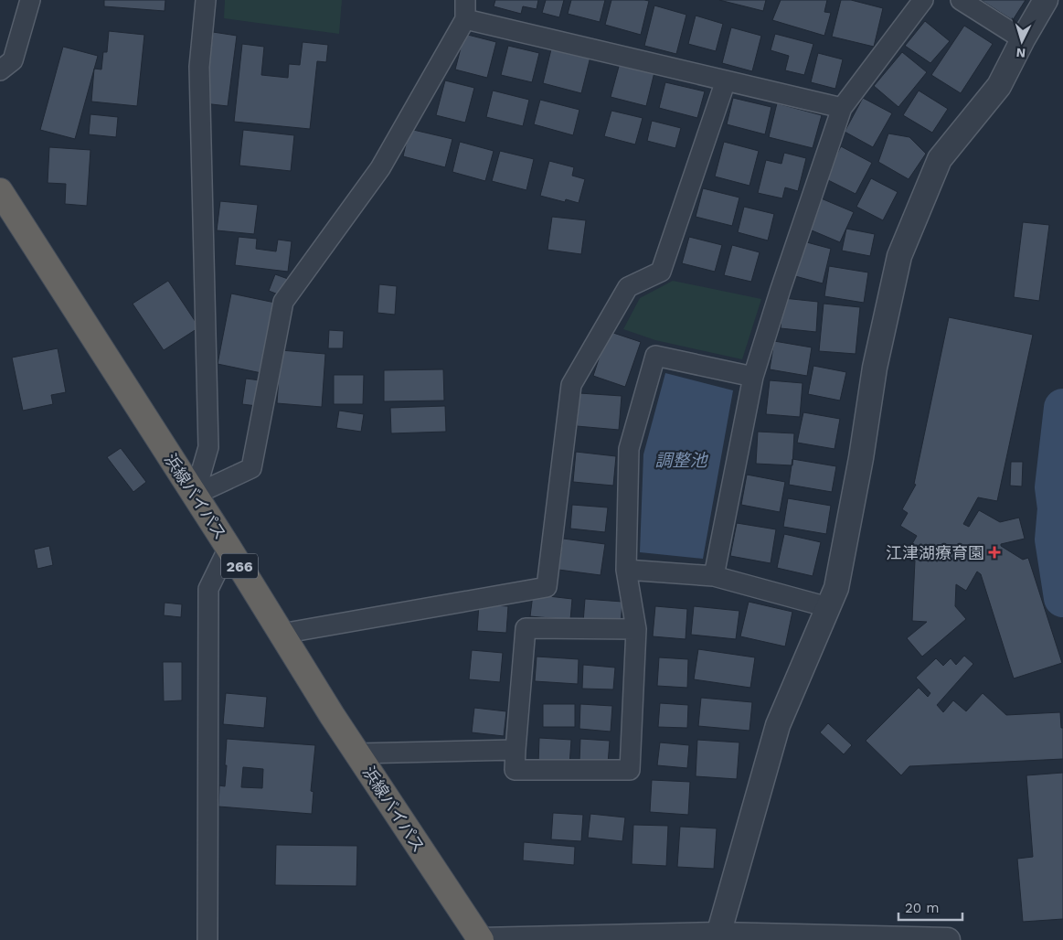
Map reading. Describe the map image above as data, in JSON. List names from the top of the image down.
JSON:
{
  "streets": {
    "highway": ["浜線バイパス", "266"]
  },
  "water": ["調整池"],
  "places": {
    "health": ["江津湖療育園"]
  },
  "scale_bar": "20 m",
  "north": "bottom"
}
